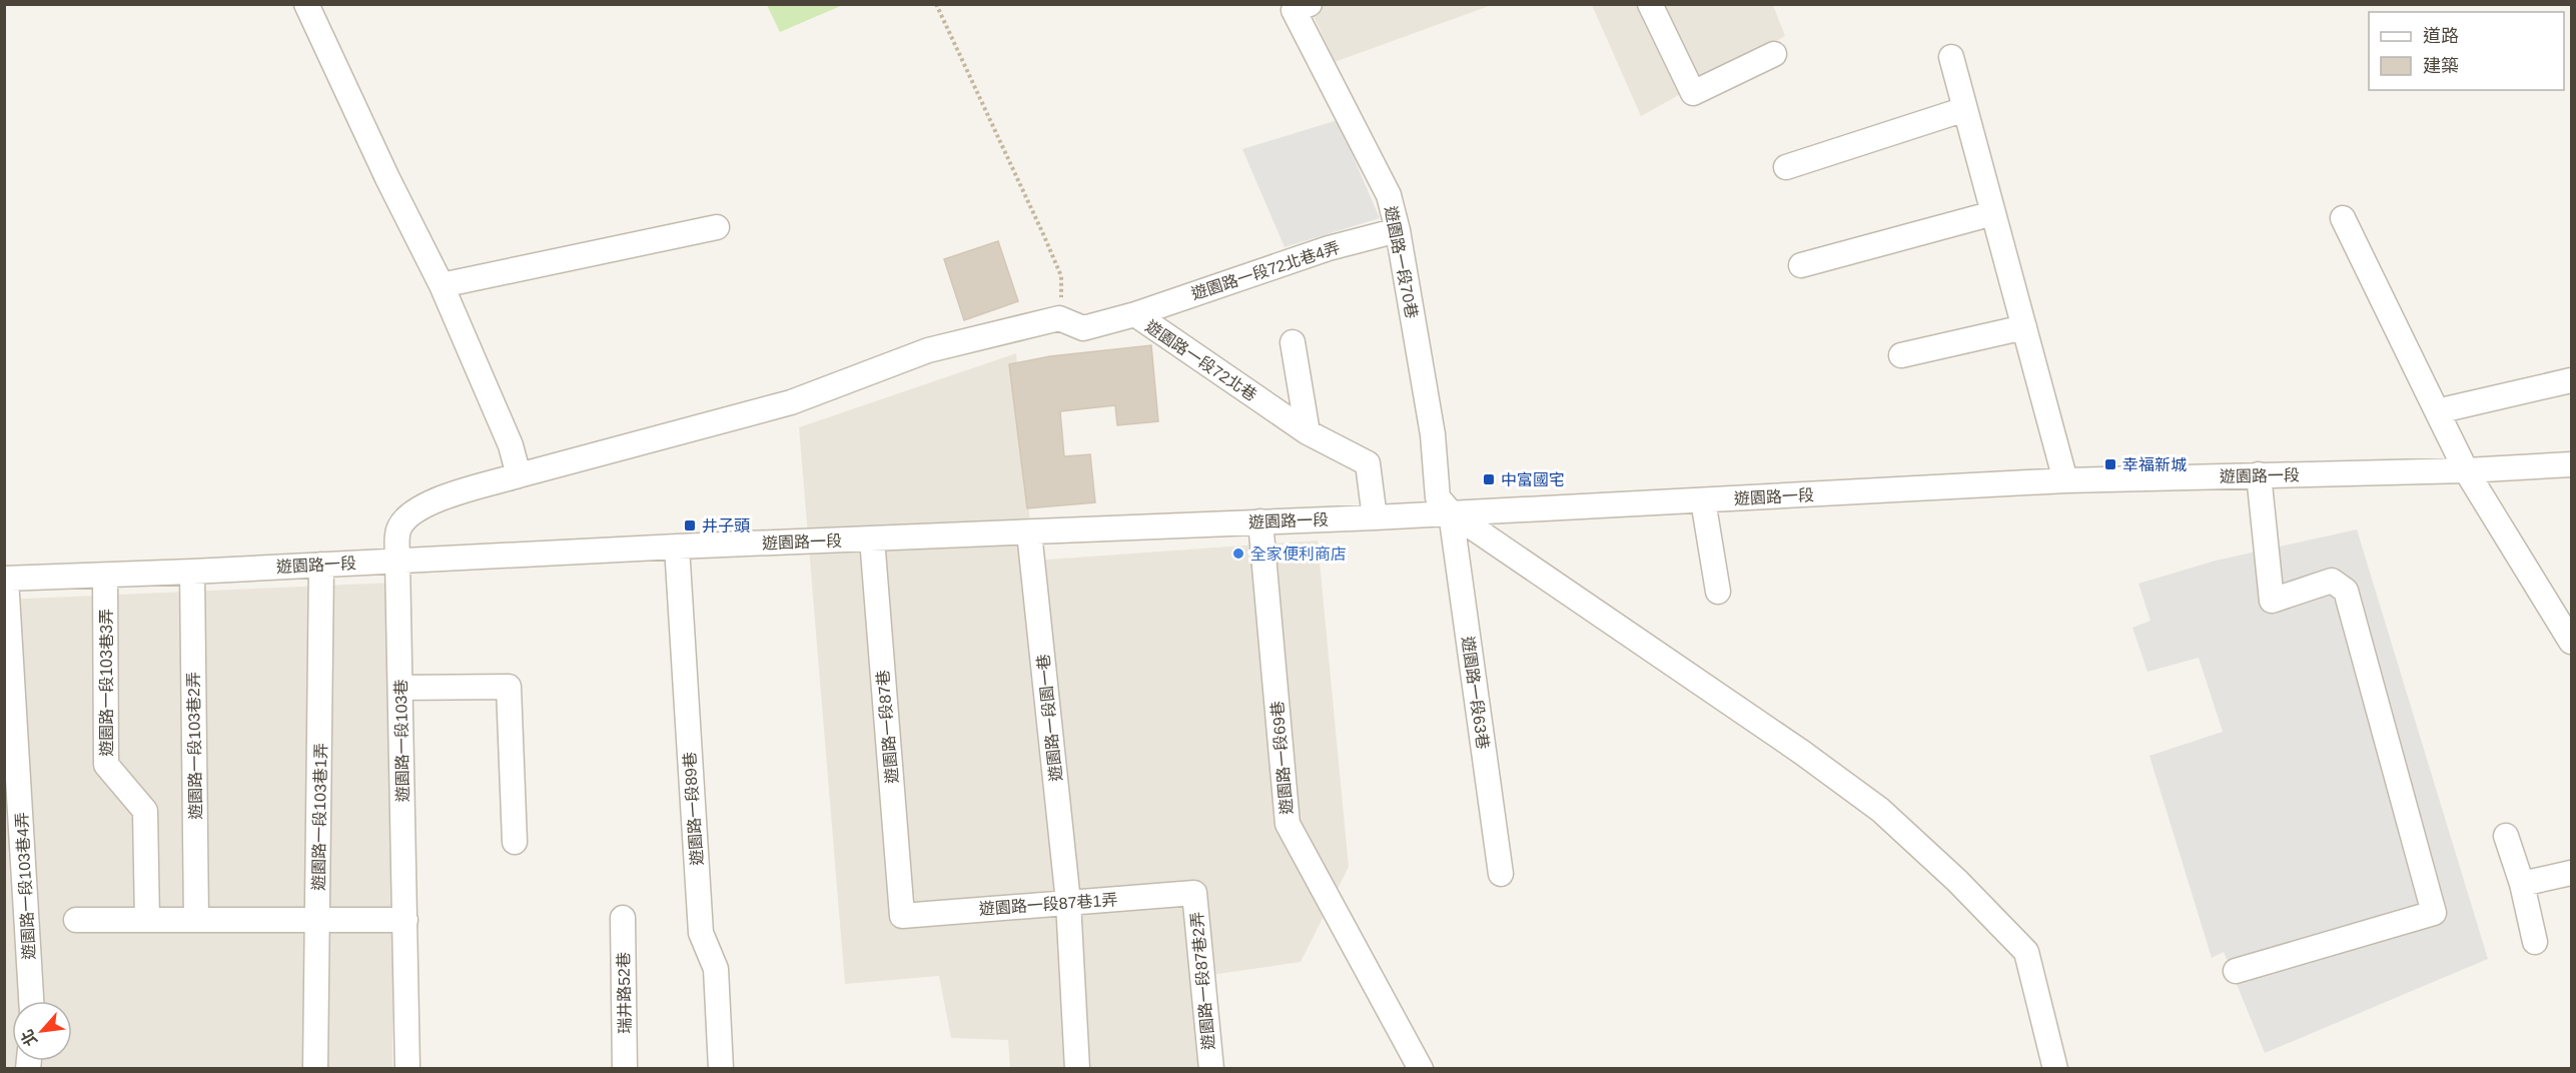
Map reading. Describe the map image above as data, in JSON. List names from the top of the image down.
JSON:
{
  "streets": {
    "street": [
      "遊園路一段70巷",
      "遊園路一段72北巷4弄",
      "遊園路一段72北巷",
      "遊園路一段",
      "遊園路一段103巷3弄",
      "遊園路一段63巷",
      "遊園路一段園一巷",
      "遊園路一段87巷",
      "遊園路一段103巷",
      "遊園路一段103巷2弄",
      "遊園路一段69巷",
      "遊園路一段89巷",
      "遊園路一段103巷1弄",
      "遊園路一段103巷4弄",
      "遊園路一段87巷1弄",
      "遊園路一段87巷2弄",
      "瑞井路52巷"
    ]
  },
  "crossings": [
    ["遊園路一段70巷", "遊園路一段72北巷4弄"],
    ["遊園路一段70巷", "遊園路一段"],
    ["遊園路一段70巷", "遊園路一段63巷"],
    ["遊園路一段72北巷4弄", "遊園路一段72北巷"],
    ["遊園路一段72北巷", "遊園路一段"],
    ["遊園路一段72北巷", "遊園路一段103巷"],
    ["遊園路一段", "遊園路一段103巷3弄"],
    ["遊園路一段", "遊園路一段63巷"],
    ["遊園路一段", "遊園路一段園一巷"],
    ["遊園路一段", "遊園路一段87巷"],
    ["遊園路一段", "遊園路一段103巷"],
    ["遊園路一段", "遊園路一段103巷2弄"],
    ["遊園路一段", "遊園路一段69巷"],
    ["遊園路一段", "遊園路一段89巷"],
    ["遊園路一段", "遊園路一段103巷1弄"],
    ["遊園路一段", "遊園路一段103巷4弄"],
    ["遊園路一段園一巷", "遊園路一段87巷1弄"],
    ["遊園路一段87巷", "遊園路一段87巷1弄"],
    ["遊園路一段87巷1弄", "遊園路一段87巷2弄"]
  ],
  "places": {
    "transit": ["幸福新城", "中富國宅", "井子頭"],
    "other": ["全家便利商店"]
  },
  "legend": ["道路", "建築"],
  "north": "bottom left"
}
